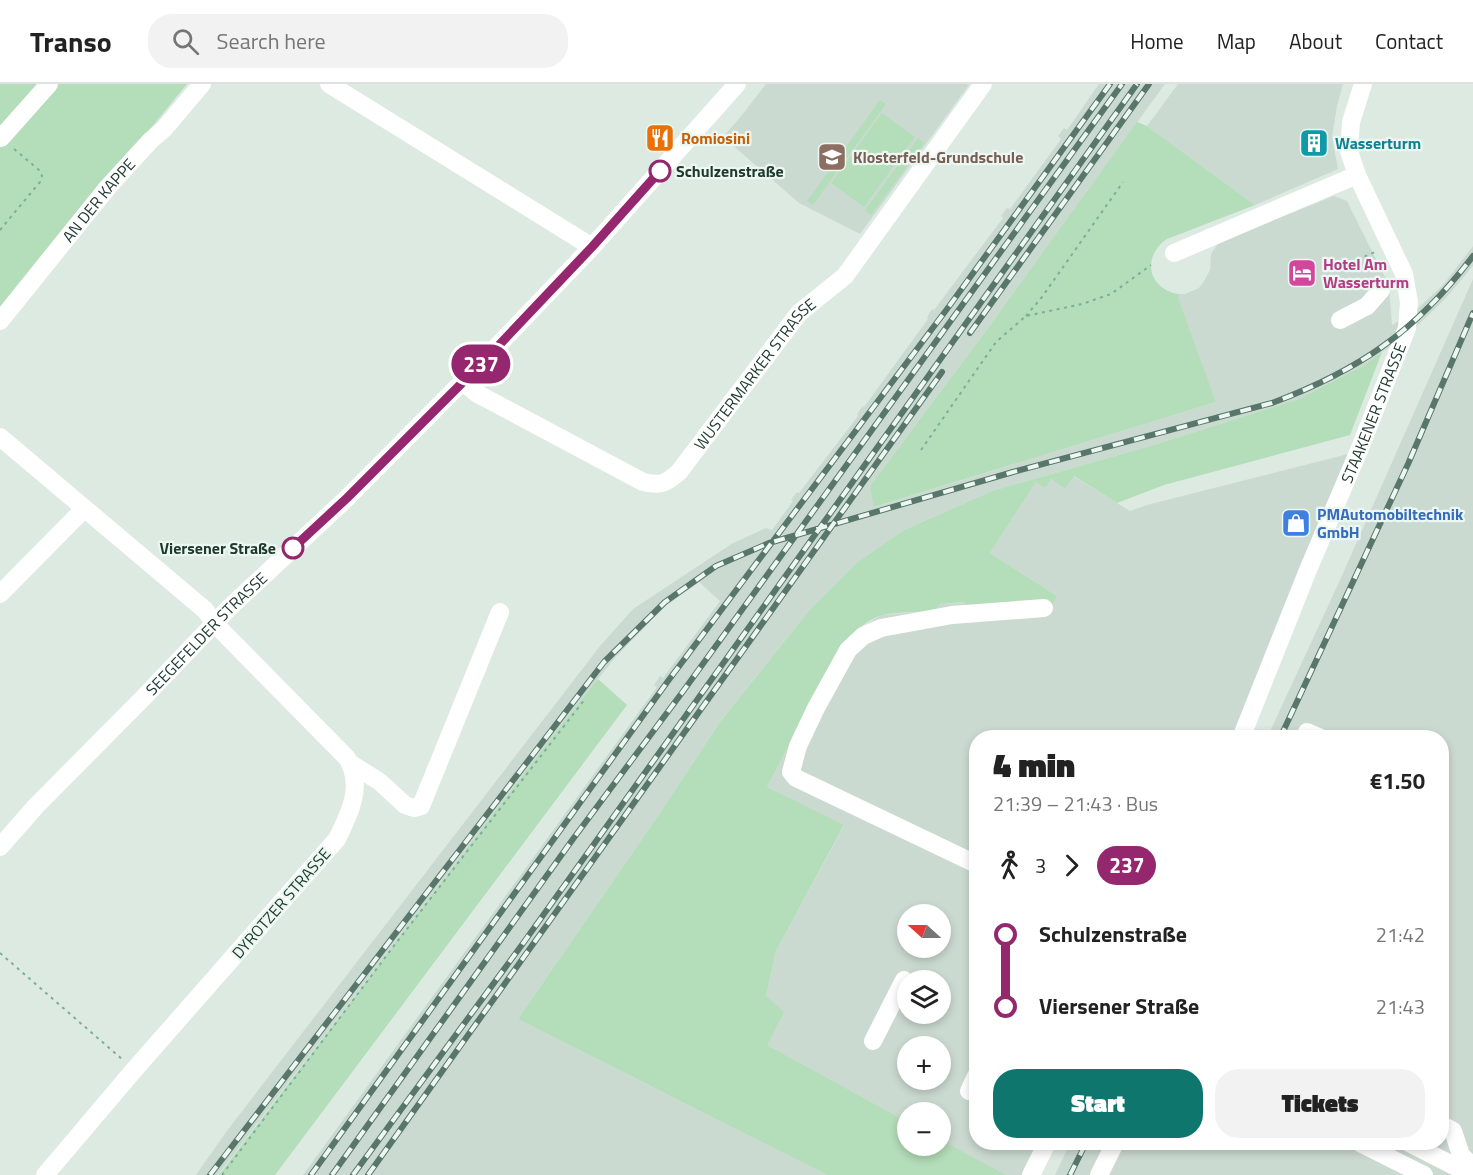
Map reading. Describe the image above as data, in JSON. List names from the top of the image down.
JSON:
{
  "streets": {
    "street": [
      "AN DER KAPPE",
      "WUSTERMARKER STRASSE",
      "STAAKENER STRASSE",
      "SEEGEFELDER STRASSE",
      "DYROTZER STRASSE"
    ]
  },
  "crossings": [
    ["WUSTERMARKER STRASSE", "SEEGEFELDER STRASSE"]
  ],
  "places": {
    "restaurant": ["Romiosini"],
    "building": ["Wasserturm"],
    "school or university": ["Klosterfeld-Grundschule"],
    "other": ["Schulzenstraße", "Viersener Straße"],
    "hotel": ["Hotel Am Wasserturm"],
    "shop": ["PMAutomobiltechnik GmbH"]
  },
  "lines": ["bus line 237"],
  "north": "left",
  "page": {
    "header": "Transo",
    "search": "Search here",
    "nav": [
      "Home",
      "Map",
      "About",
      "Contact"
    ],
    "on_map": "237",
    "heading": ["4 min", "21:39 – 21:43 · Bus", "€1.50"],
    "legs": ["3", "237"],
    "list": [
      {
        "name": "Schulzenstraße",
        "value": "21:42"
      },
      {
        "name": "Viersener Straße",
        "value": "21:43"
      }
    ],
    "map_buttons": ["+", "−"],
    "buttons": ["Start", "Tickets"]
  }
}
